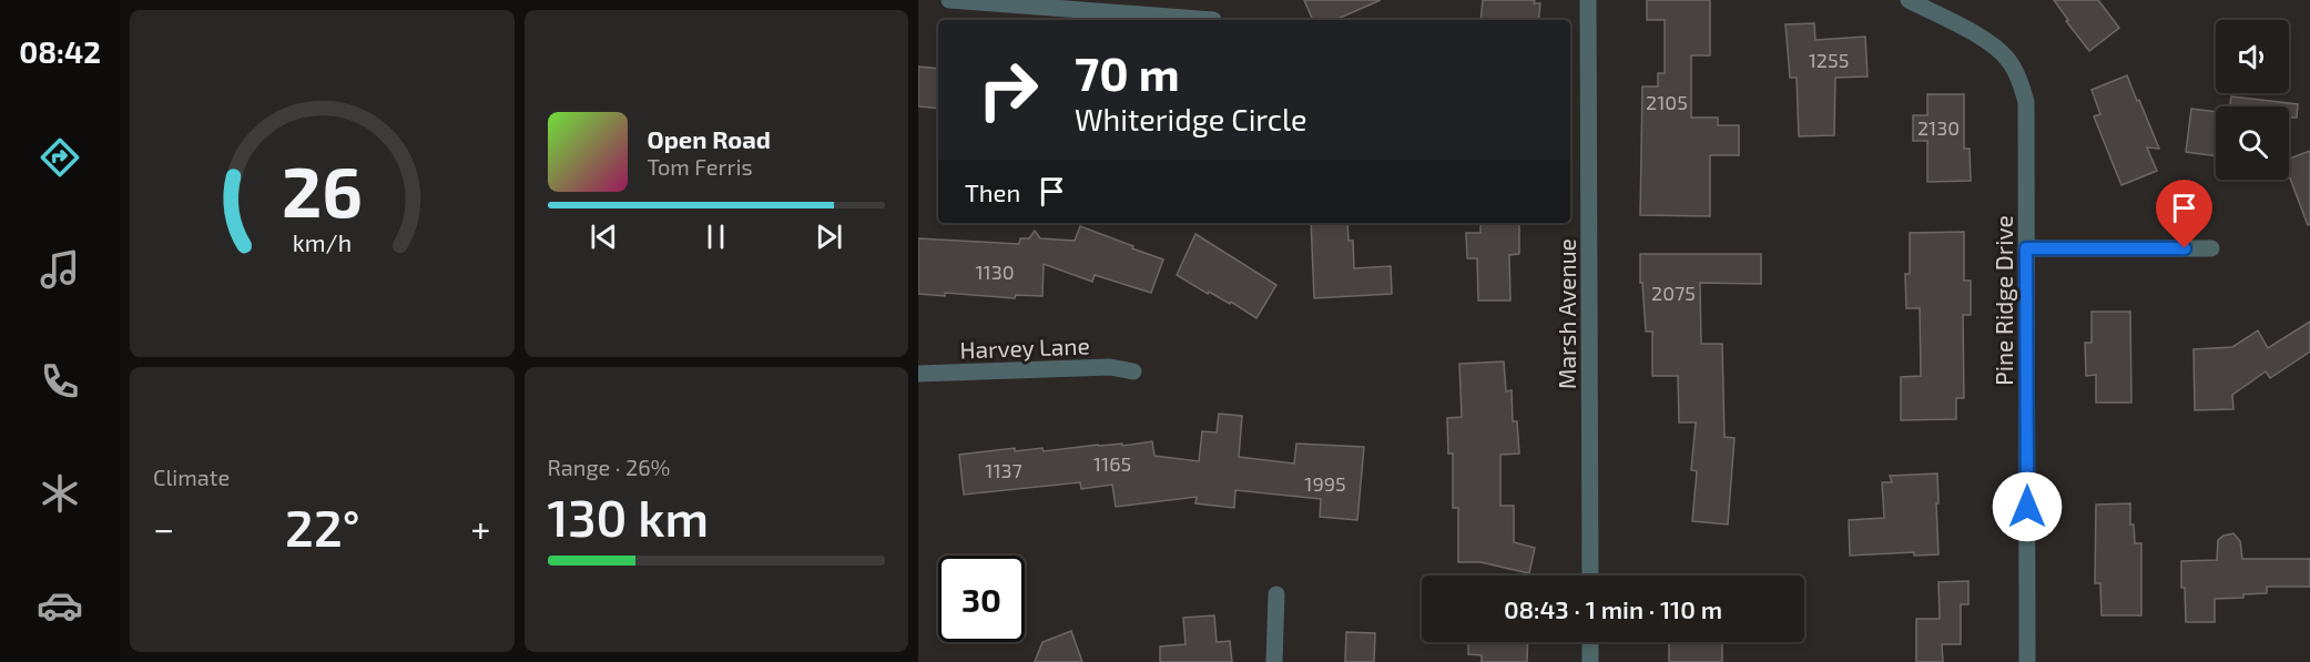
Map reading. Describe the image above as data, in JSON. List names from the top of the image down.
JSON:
{
  "streets": {
    "street": ["Pine Ridge Drive", "Marsh Avenue", "Harvey Lane"]
  },
  "house_numbers": [
    "1255",
    "2105",
    "2130",
    "1130",
    "2075",
    "1165",
    "1137",
    "1995"
  ],
  "page": {
    "tabs": "08:42",
    "turn": ["70 m", "Whiteridge Circle"],
    "song": ["Open Road", "Tom Ferris"],
    "then": "Then",
    "tile": [
      "Climate",
      ["Range · 26%", "130 km"]
    ],
    "heat": ["−", "22°", "+"],
    "limit": "30",
    "trip": "08:43 · 1 min · 110 m",
    "gauge": ["26", "km/h"]
  }
}
